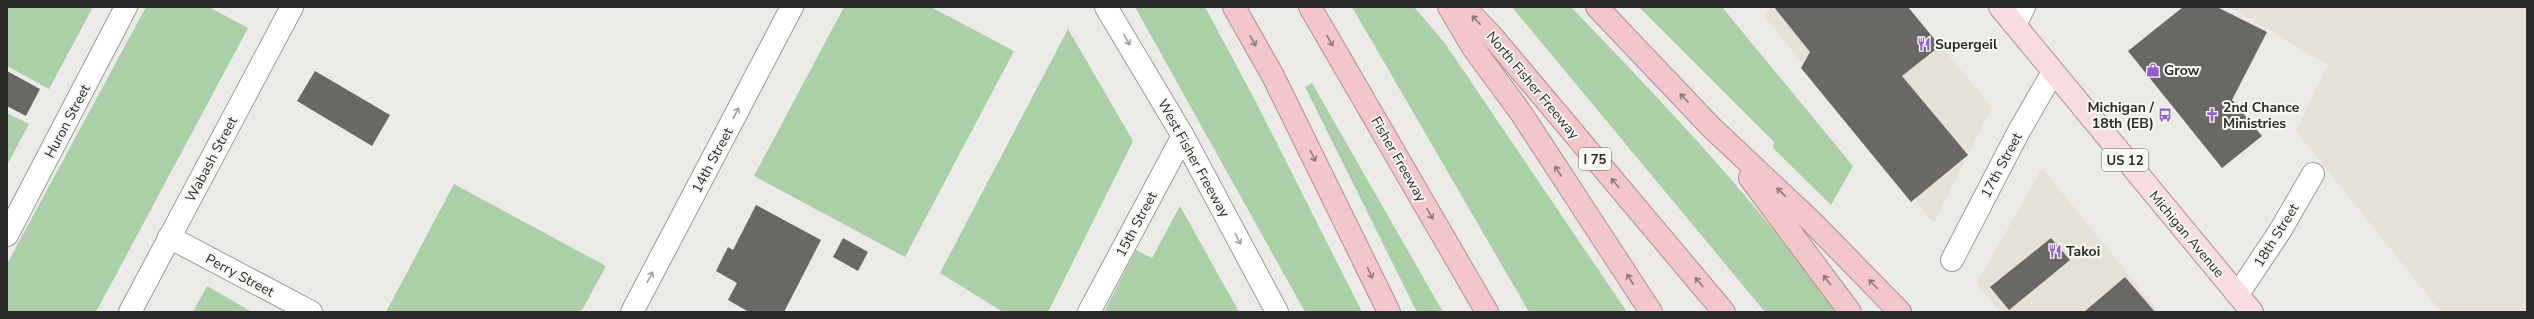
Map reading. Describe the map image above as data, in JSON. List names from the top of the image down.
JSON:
{
  "streets": {
    "highway": ["North Fisher Freeway", "Fisher Freeway", "I 75"],
    "main road": ["US 12", "Michigan Avenue"],
    "street": [
      "Huron Street",
      "West Fisher Freeway",
      "Wabash Street",
      "14th Street",
      "17th Street",
      "15th Street",
      "18th Street",
      "Perry Street"
    ]
  },
  "crossings": [
    ["West Fisher Freeway", "15th Street"],
    ["Wabash Street", "Perry Street"],
    ["17th Street", "Michigan Avenue"],
    ["Michigan Avenue", "18th Street"]
  ],
  "one_way": ["West Fisher Freeway", "14th Street"],
  "places": {
    "restaurant": ["Supergeil", "Takoi"],
    "shop": ["Grow"],
    "bus stop": ["Michigan / 18th (EB)"],
    "church": ["2nd Chance Ministries"]
  }
}
